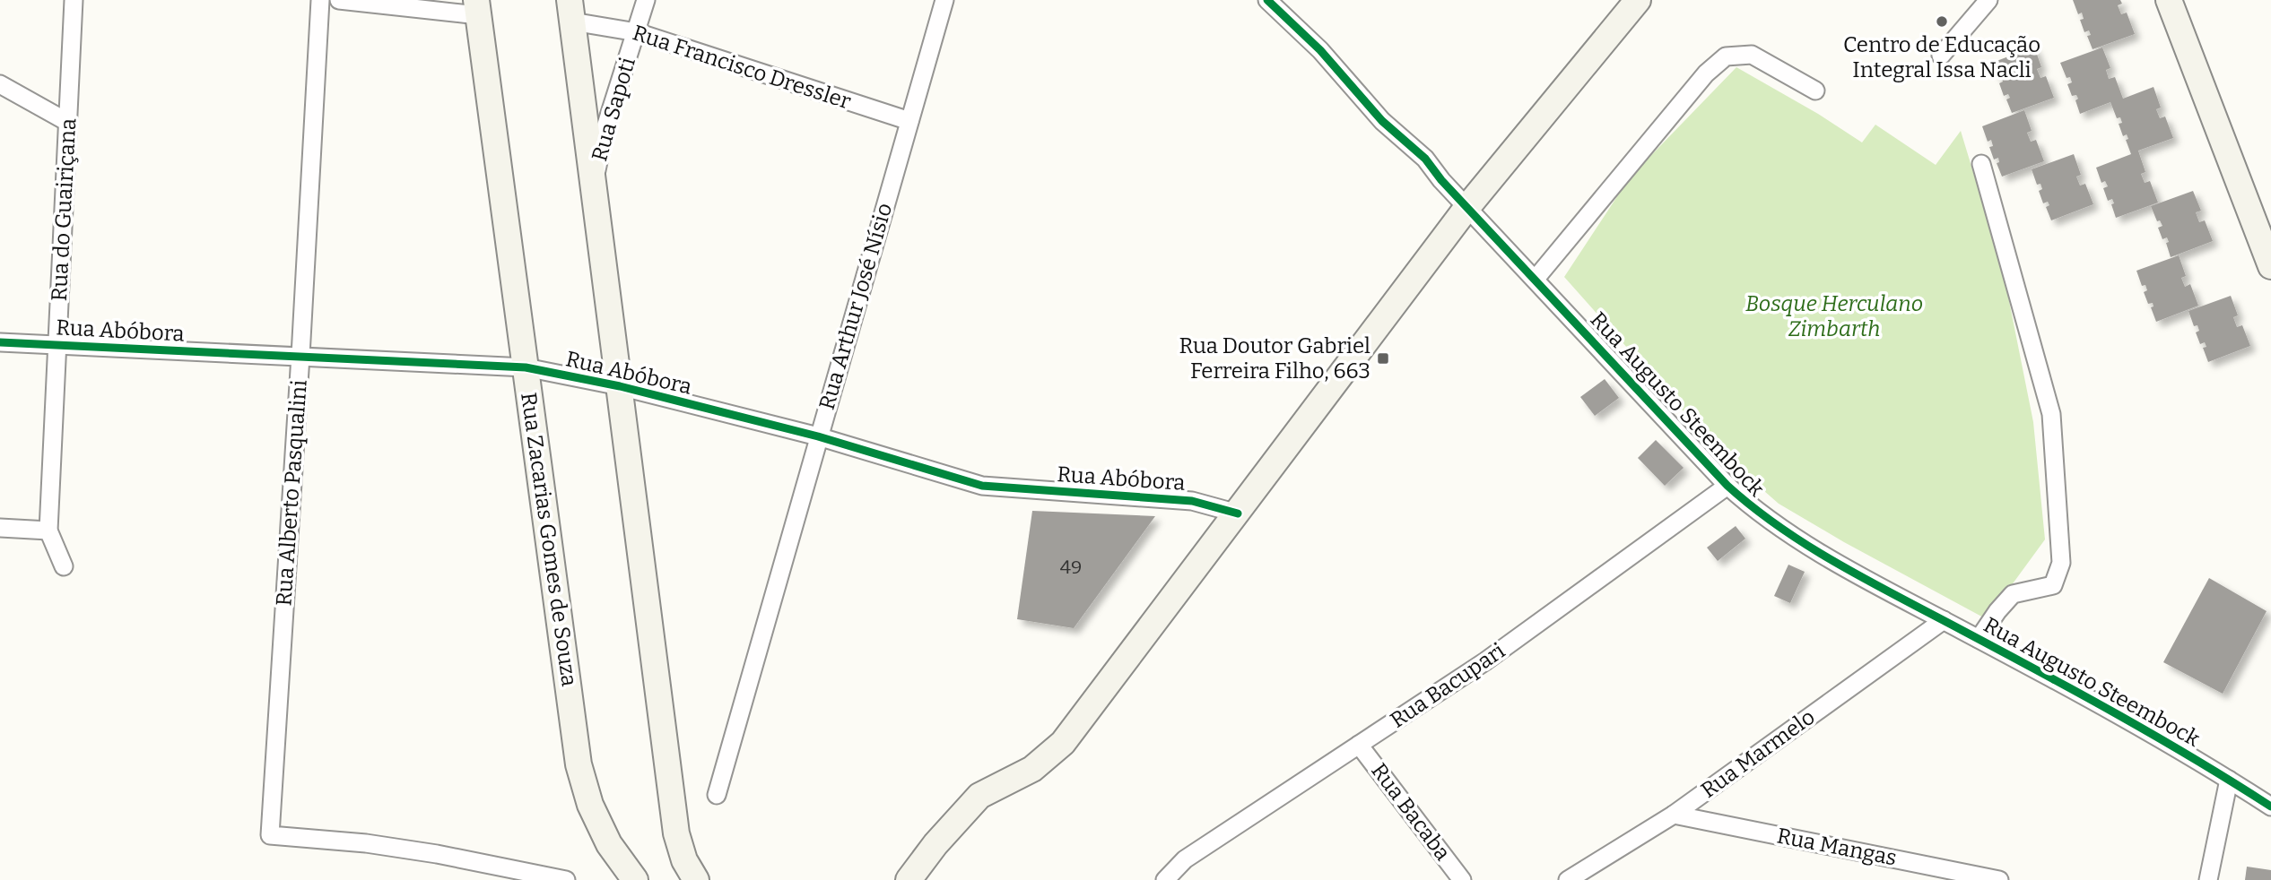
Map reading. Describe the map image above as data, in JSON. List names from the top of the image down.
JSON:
{
  "streets": {
    "main road": ["Rua Zacarias Gomes de Souza"],
    "street": [
      "Rua Francisco Dressler",
      "Rua Sapoti",
      "Rua do Guairiçana",
      "Rua Arthur José Nísio",
      "Rua Abóbora",
      "Rua Augusto Steembock",
      "Rua Alberto Pasqualini",
      "Rua Bacupari",
      "Rua Marmelo",
      "Rua Bacaba",
      "Rua Mangas"
    ]
  },
  "crossings": [
    ["Rua Francisco Dressler", "Rua Sapoti"],
    ["Rua Francisco Dressler", "Rua Arthur José Nísio"],
    ["Rua do Guairiçana", "Rua Abóbora"],
    ["Rua Arthur José Nísio", "Rua Abóbora"],
    ["Rua Abóbora", "Rua Alberto Pasqualini"],
    ["Rua Abóbora", "Rua Zacarias Gomes de Souza"],
    ["Rua Augusto Steembock", "Rua Bacupari"],
    ["Rua Augusto Steembock", "Rua Marmelo"],
    ["Rua Bacupari", "Rua Bacaba"],
    ["Rua Marmelo", "Rua Mangas"]
  ],
  "parks": ["Bosque Herculano Zimbarth"],
  "places": {
    "other": ["Centro de Educação Integral Issa Nacli"],
    "transit": ["Rua Doutor Gabriel Ferreira Filho, 663"]
  },
  "house_numbers": ["49"]
}
